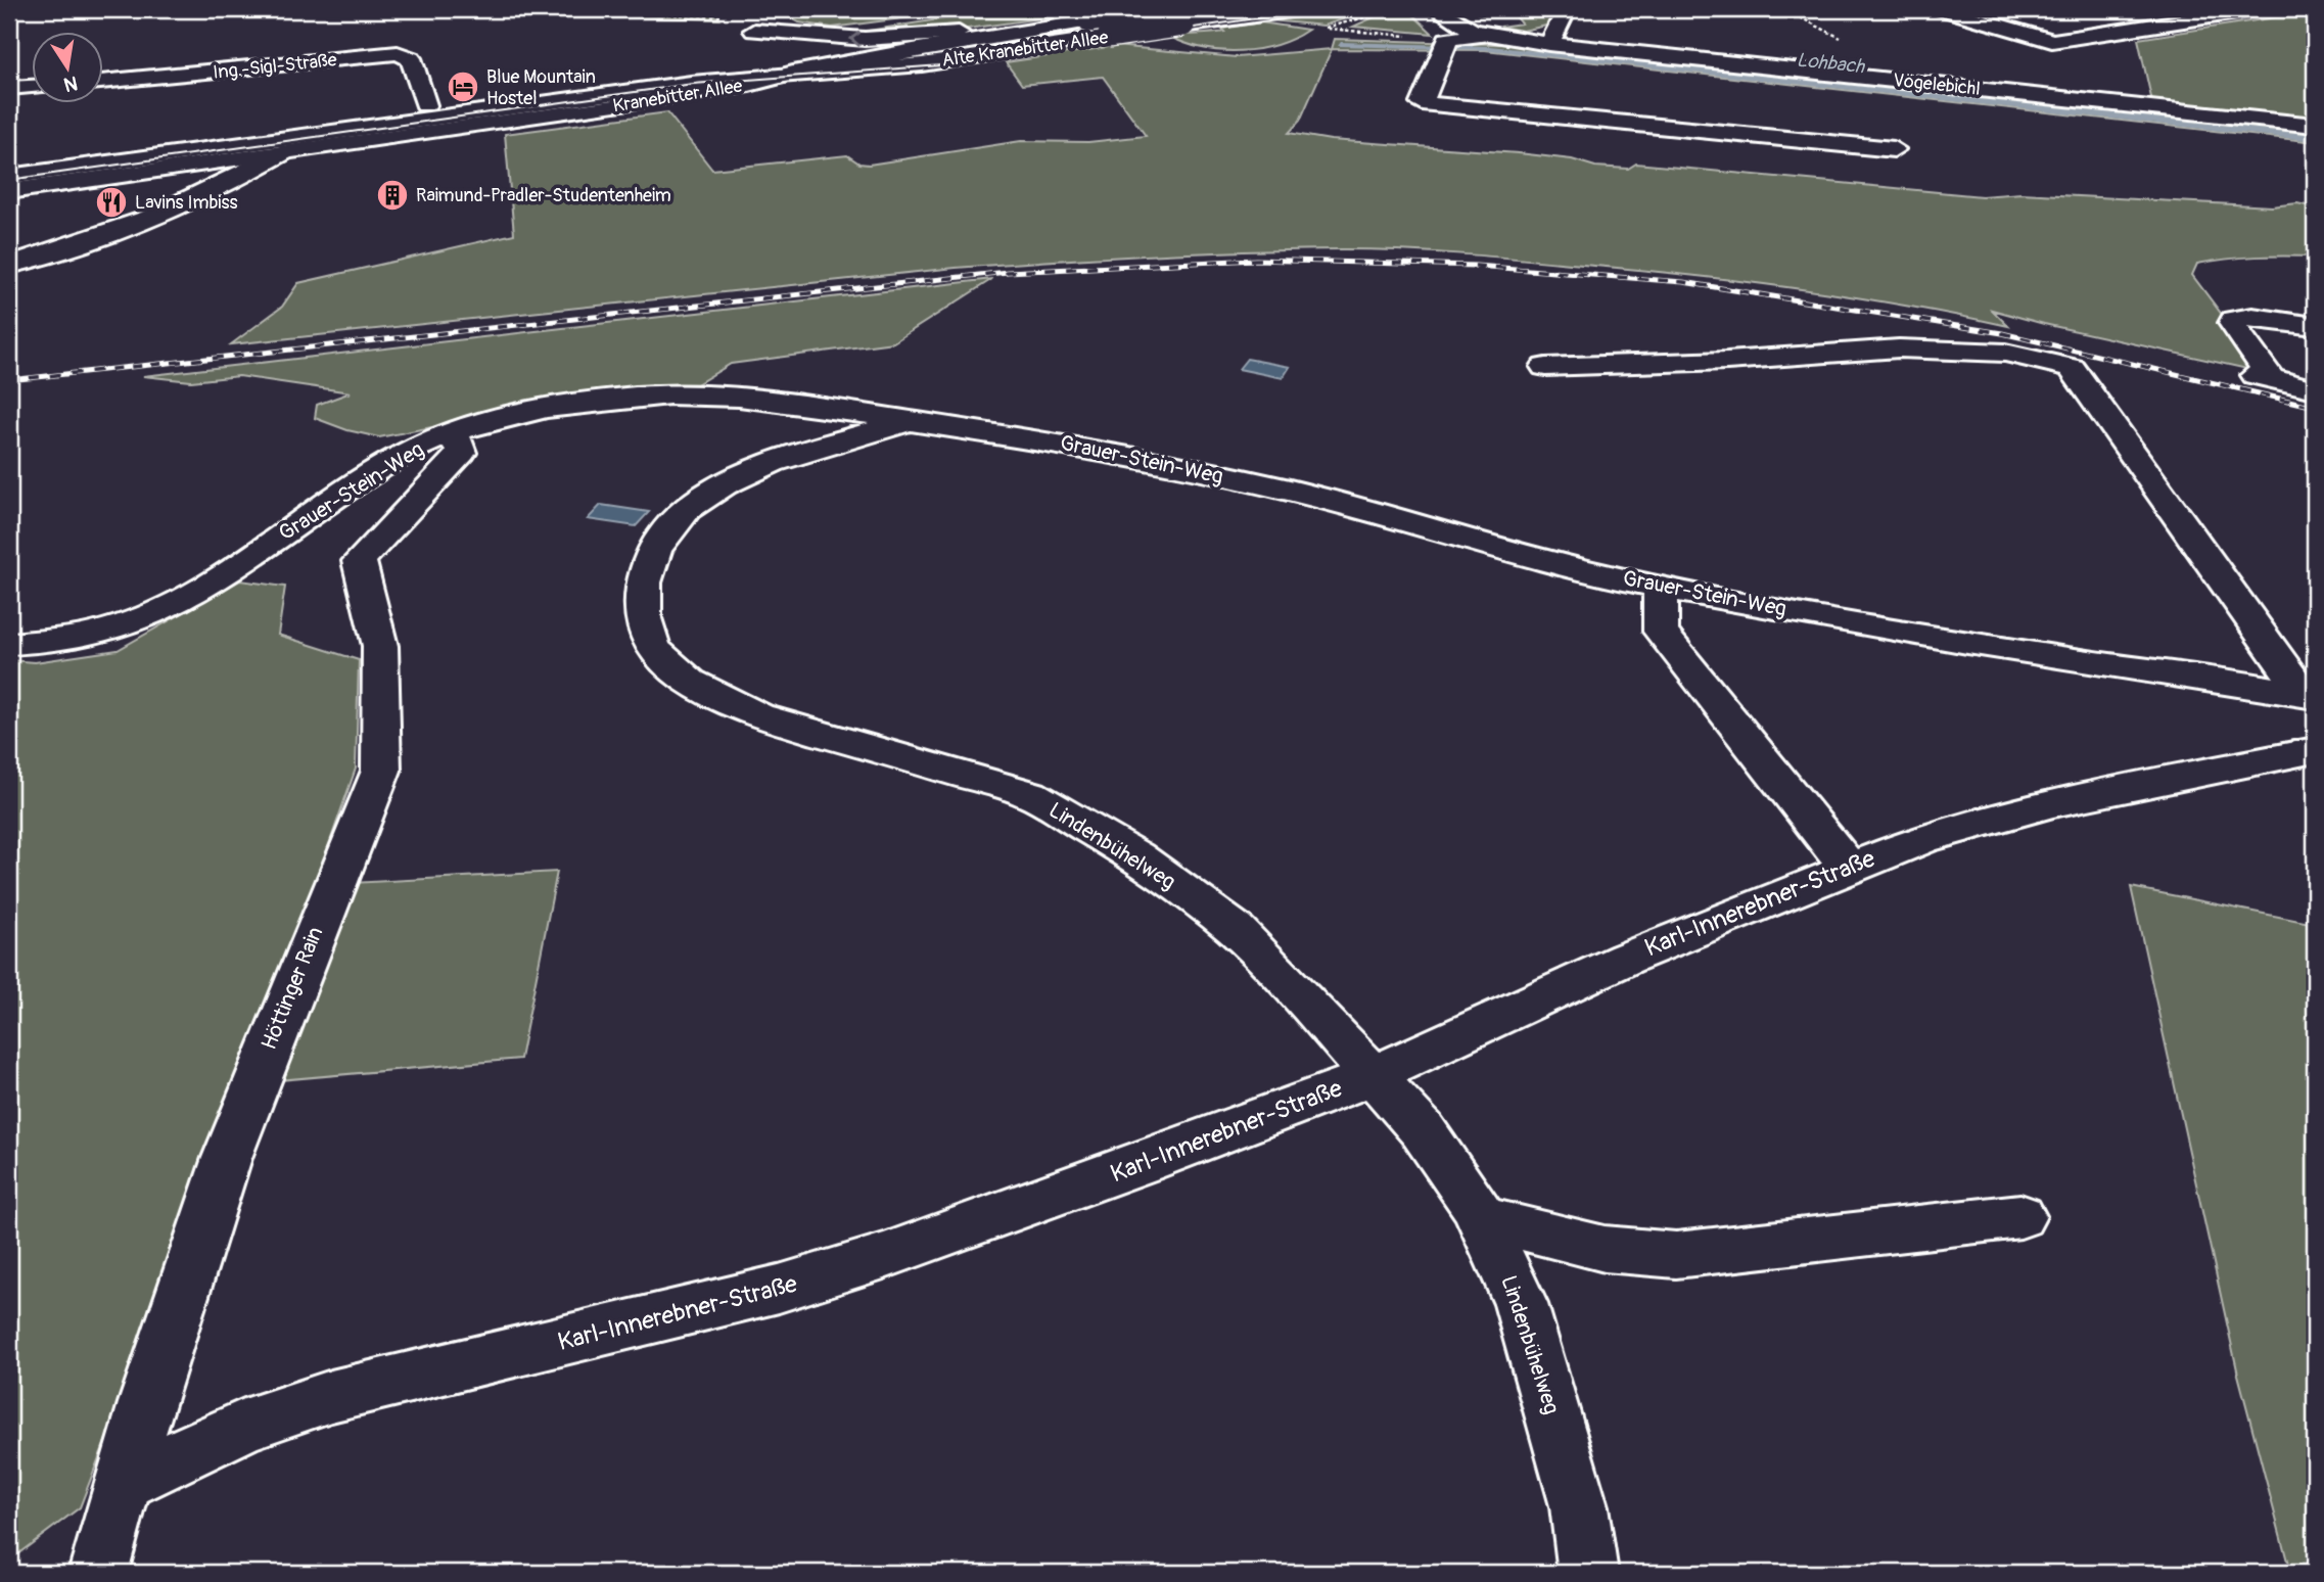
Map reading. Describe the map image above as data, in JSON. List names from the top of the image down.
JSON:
{
  "streets": {
    "street": [
      "Alte Kranebitter Allee",
      "Ing.-Sigl-Straße",
      "Vögelebichl",
      "Kranebitter Allee",
      "Grauer-Stein-Weg",
      "Lindenbühelweg",
      "Karl-Innerebner-Straße",
      "Höttinger Rain"
    ]
  },
  "crossings": [
    ["Alte Kranebitter Allee", "Kranebitter Allee"],
    ["Ing.-Sigl-Straße", "Kranebitter Allee"],
    ["Grauer-Stein-Weg", "Lindenbühelweg"],
    ["Grauer-Stein-Weg", "Höttinger Rain"],
    ["Lindenbühelweg", "Karl-Innerebner-Straße"],
    ["Karl-Innerebner-Straße", "Höttinger Rain"]
  ],
  "water": ["Lohbach"],
  "places": {
    "hotel": ["Blue Mountain Hostel"],
    "building": ["Raimund-Pradler-Studentenheim"],
    "restaurant": ["Lavins Imbiss"]
  },
  "north": "bottom"
}
